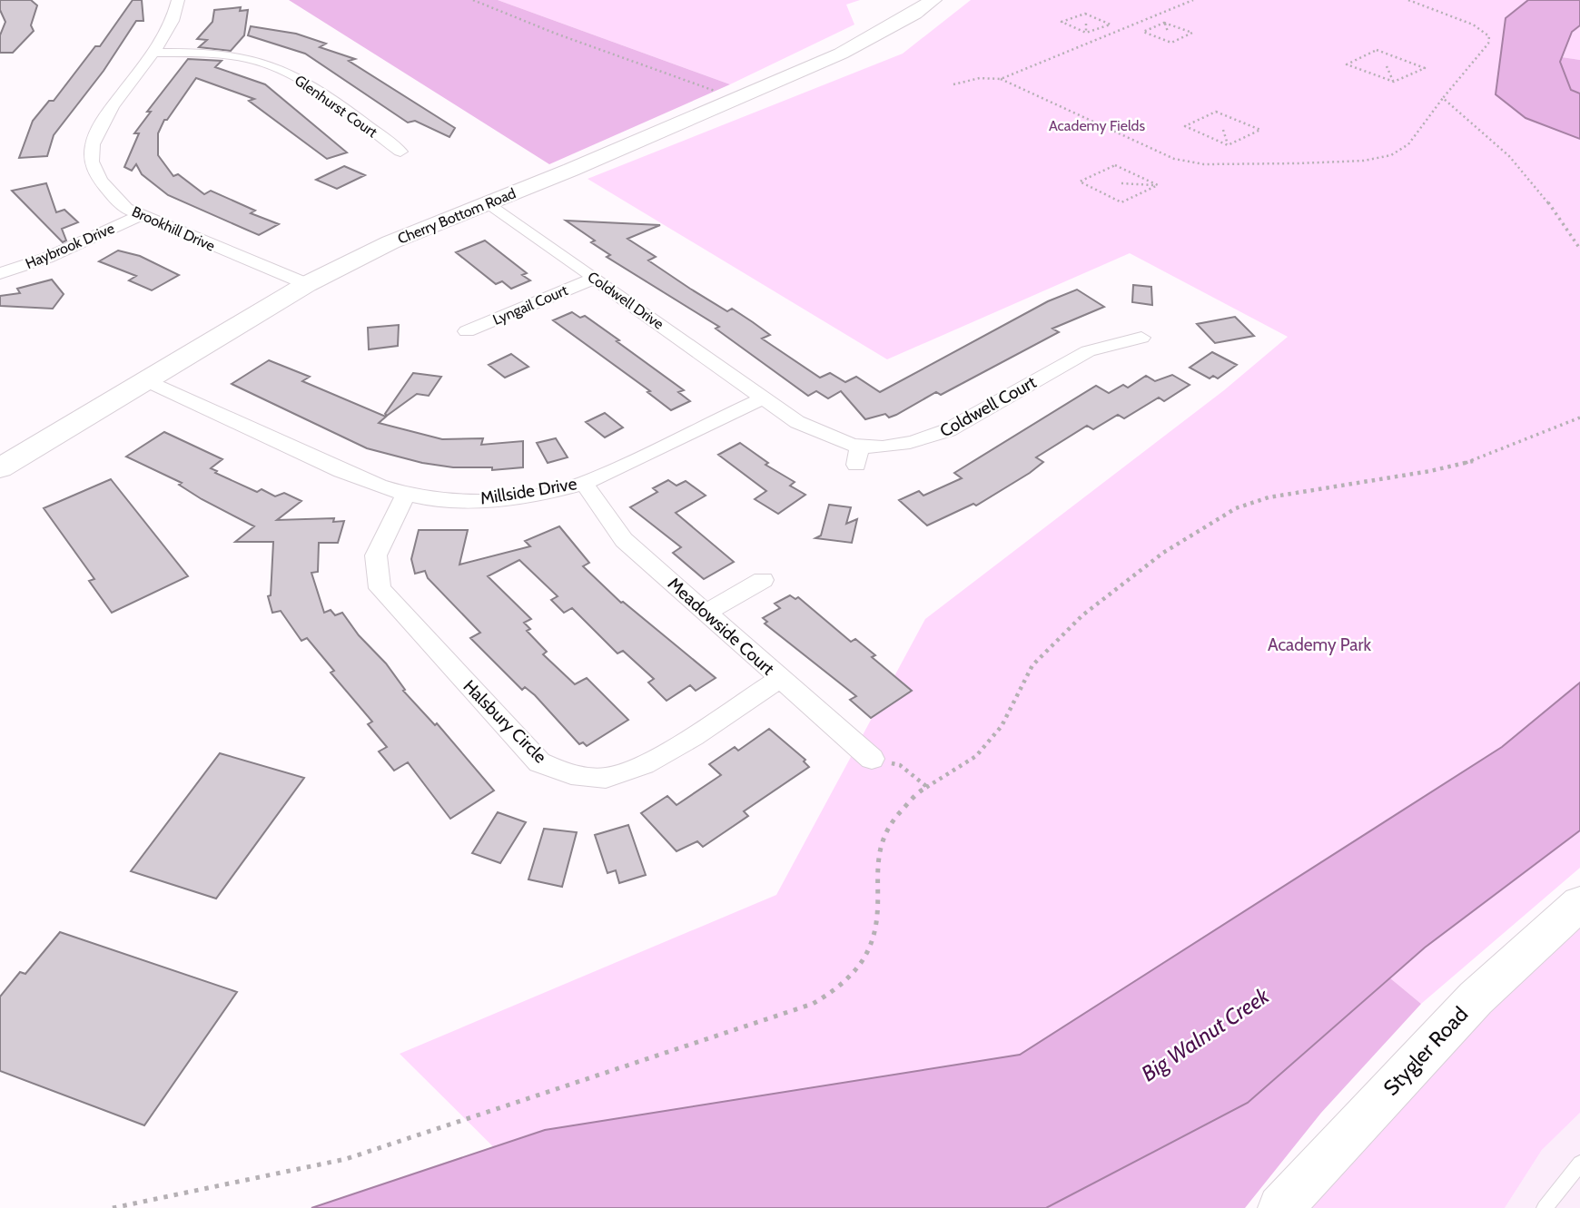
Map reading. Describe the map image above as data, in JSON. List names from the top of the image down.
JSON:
{
  "streets": {
    "main road": ["Cherry Bottom Road", "Stygler Road"],
    "street": [
      "Glenhurst Court",
      "Brookhill Drive",
      "Haybrook Drive",
      "Coldwell Drive",
      "Lyngail Court",
      "Coldwell Court",
      "Millside Drive",
      "Meadowside Court",
      "Halsbury Circle"
    ]
  },
  "crossings": [
    ["Glenhurst Court", "Brookhill Drive"],
    ["Cherry Bottom Road", "Brookhill Drive"],
    ["Cherry Bottom Road", "Coldwell Drive"],
    ["Cherry Bottom Road", "Millside Drive"],
    ["Brookhill Drive", "Haybrook Drive"],
    ["Coldwell Drive", "Lyngail Court"],
    ["Coldwell Drive", "Coldwell Court"],
    ["Coldwell Drive", "Millside Drive"],
    ["Coldwell Court", "Millside Drive"],
    ["Millside Drive", "Meadowside Court"],
    ["Millside Drive", "Halsbury Circle"],
    ["Meadowside Court", "Halsbury Circle"]
  ],
  "water": ["Big Walnut Creek"],
  "parks": ["Academy Fields", "Academy Park"]
}
